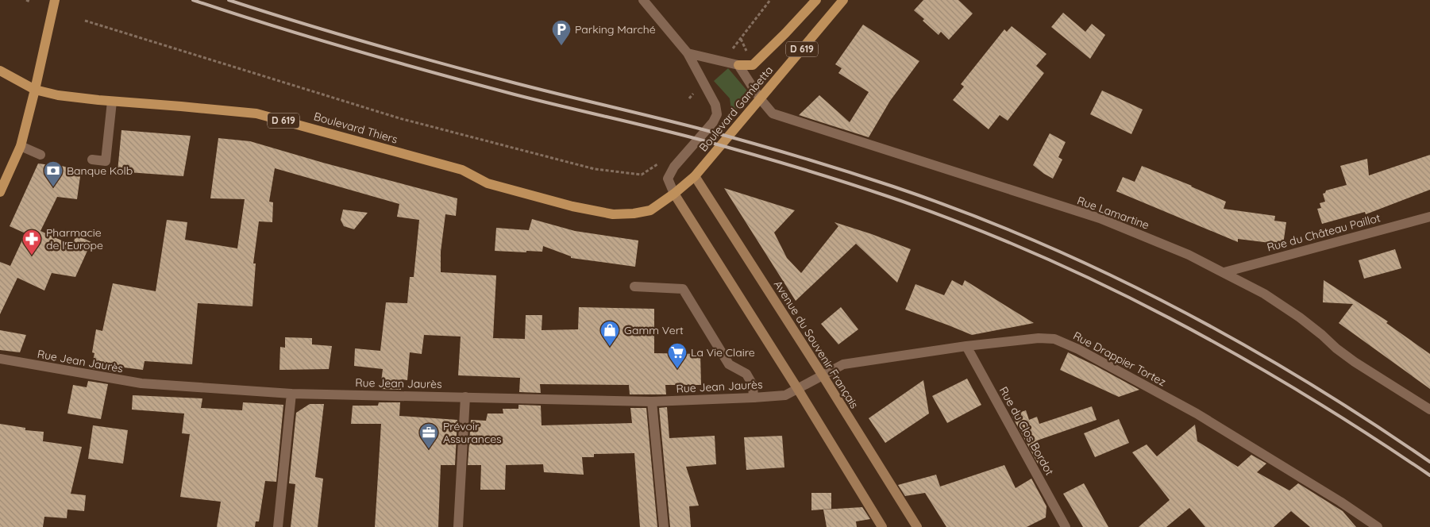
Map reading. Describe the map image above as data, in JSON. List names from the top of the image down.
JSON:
{
  "streets": {
    "main road": ["D 619", "Boulevard Gambetta", "Boulevard Thiers"],
    "street": [
      "Rue Lamartine",
      "Rue du Château Paillot",
      "Avenue du Souvenir Français",
      "Rue Drappier Tortez",
      "Rue Jean Jaurès",
      "Rue du Clos Bordot"
    ]
  },
  "crossings": [
    ["Boulevard Gambetta", "Boulevard Thiers"],
    ["Boulevard Gambetta", "Rue Lamartine"],
    ["Boulevard Gambetta", "Avenue du Souvenir Français"],
    ["Rue Lamartine", "Rue du Château Paillot"],
    ["Avenue du Souvenir Français", "Rue Drappier Tortez"],
    ["Rue Drappier Tortez", "Rue Jean Jaurès"],
    ["Rue Drappier Tortez", "Rue du Clos Bordot"]
  ],
  "places": {
    "parking": ["Parking Marché"],
    "bank": ["Banque Kolb"],
    "pharmacy": ["Pharmacie de l'Europe"],
    "shop": ["Gamm Vert"],
    "supermarket": ["La Vie Claire"],
    "office": ["Prévoir Assurances"]
  }
}
